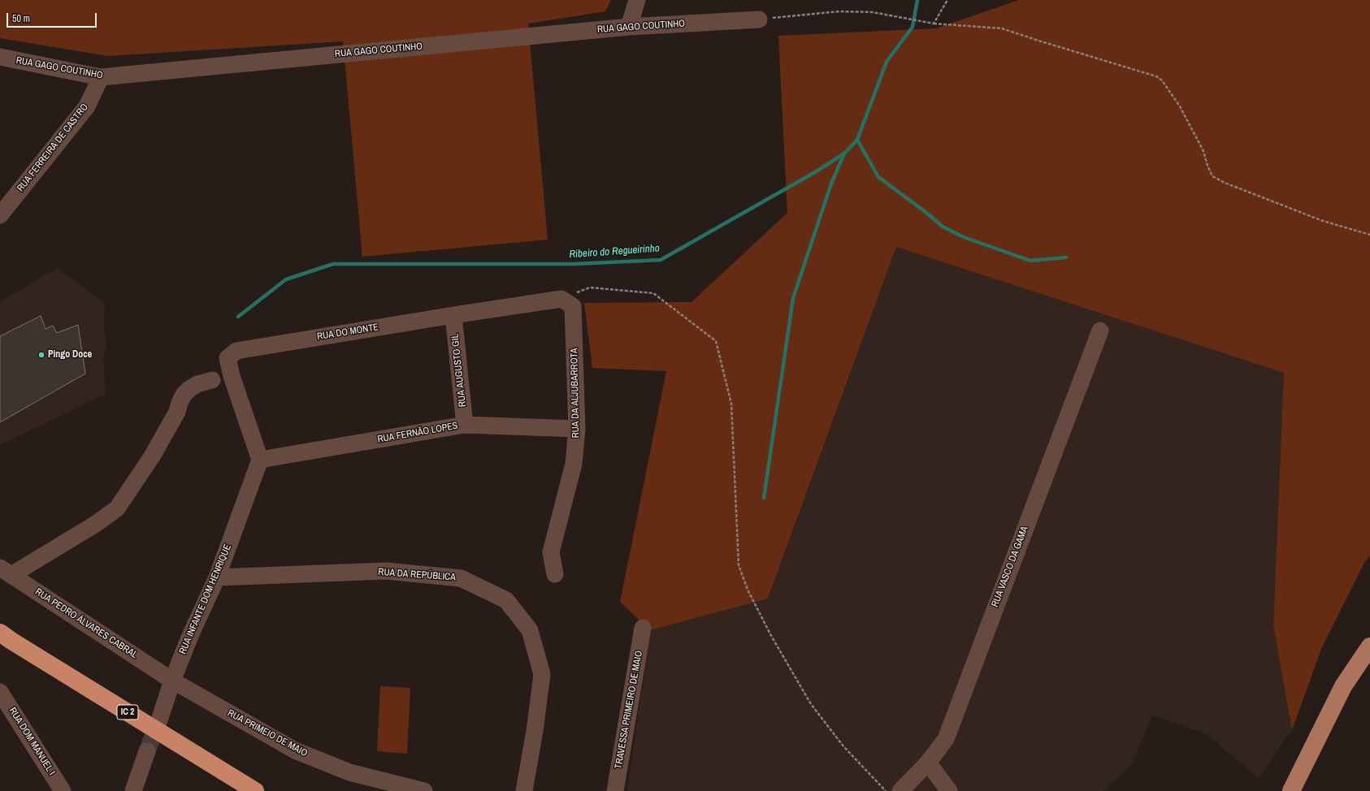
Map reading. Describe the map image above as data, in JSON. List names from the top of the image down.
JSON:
{
  "streets": {
    "highway": ["IC 2"],
    "street": [
      "RUA GAGO COUTINHO",
      "RUA FERREIRA DE CASTRO",
      "RUA DO MONTE",
      "RUA AUGUSTO GIL",
      "RUA DA ALJUBARROTA",
      "RUA FERNÃO LOPES",
      "RUA VASCO DA GAMA",
      "RUA DA REPÚBLICA",
      "RUA INFANTE DOM HENRIQUE",
      "RUA PEDRO ÁLVARES CABRAL",
      "TRAVESSA PRIMEIRO DE MAIO",
      "RUA PRIMEIO DE MAIO",
      "RUA DOM MANUEL I"
    ]
  },
  "crossings": [
    ["RUA GAGO COUTINHO", "RUA FERREIRA DE CASTRO"],
    ["RUA DO MONTE", "RUA AUGUSTO GIL"],
    ["RUA DO MONTE", "RUA DA ALJUBARROTA"],
    ["RUA DO MONTE", "RUA FERNÃO LOPES"],
    ["RUA DO MONTE", "RUA INFANTE DOM HENRIQUE"],
    ["RUA AUGUSTO GIL", "RUA FERNÃO LOPES"],
    ["RUA DA ALJUBARROTA", "RUA FERNÃO LOPES"],
    ["RUA FERNÃO LOPES", "RUA INFANTE DOM HENRIQUE"],
    ["RUA DA REPÚBLICA", "RUA INFANTE DOM HENRIQUE"],
    ["RUA INFANTE DOM HENRIQUE", "RUA PEDRO ÁLVARES CABRAL"],
    ["RUA INFANTE DOM HENRIQUE", "RUA PRIMEIO DE MAIO"],
    ["RUA PEDRO ÁLVARES CABRAL", "RUA PRIMEIO DE MAIO"]
  ],
  "water": ["Ribeiro do Regueirinho"],
  "places": ["Pingo Doce"],
  "scale_bar": "50 m"
}
